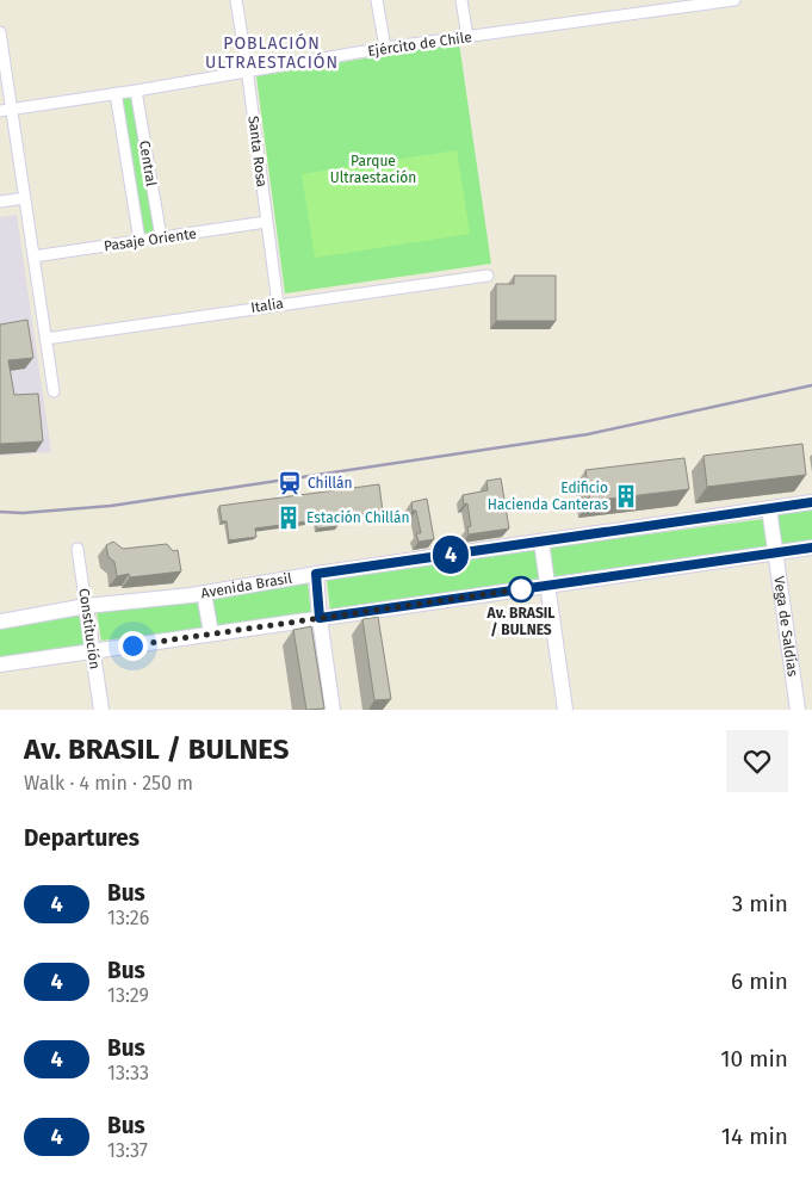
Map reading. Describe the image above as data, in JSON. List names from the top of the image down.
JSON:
{
  "streets": {
    "main road": ["Avenida Brasil", "Vega de Saldías", "Constitución"],
    "street": [
      "Ejército de Chile",
      "Santa Rosa",
      "Central",
      "Pasaje Oriente",
      "Italia"
    ]
  },
  "crossings": [
    ["Ejército de Chile", "Santa Rosa"],
    ["Ejército de Chile", "Central"],
    ["Santa Rosa", "Pasaje Oriente"],
    ["Santa Rosa", "Italia"],
    ["Central", "Pasaje Oriente"],
    ["Avenida Brasil", "Vega de Saldías"],
    ["Avenida Brasil", "Constitución"]
  ],
  "districts": ["POBLACIÓN ULTRAESTACIÓN"],
  "parks": ["Parque Ultraestación"],
  "places": {
    "station": ["Chillán"],
    "building": ["Edificio Hacienda Canteras", "Estación Chillán"],
    "other": ["Av. BRASIL / BULNES"]
  },
  "lines": ["bus line 4"],
  "page": {
    "on_map": "4",
    "heading": [
      ["Av. BRASIL / BULNES", "Walk · 4 min · 250 m"],
      "Departures"
    ],
    "list": [
      {
        "mark": "4",
        "name": "Bus",
        "note": "13:26",
        "value": "3 min"
      },
      {
        "mark": "4",
        "name": "Bus",
        "note": "13:29",
        "value": "6 min"
      },
      {
        "mark": "4",
        "name": "Bus",
        "note": "13:33",
        "value": "10 min"
      },
      {
        "mark": "4",
        "name": "Bus",
        "note": "13:37",
        "value": "14 min"
      }
    ]
  }
}
